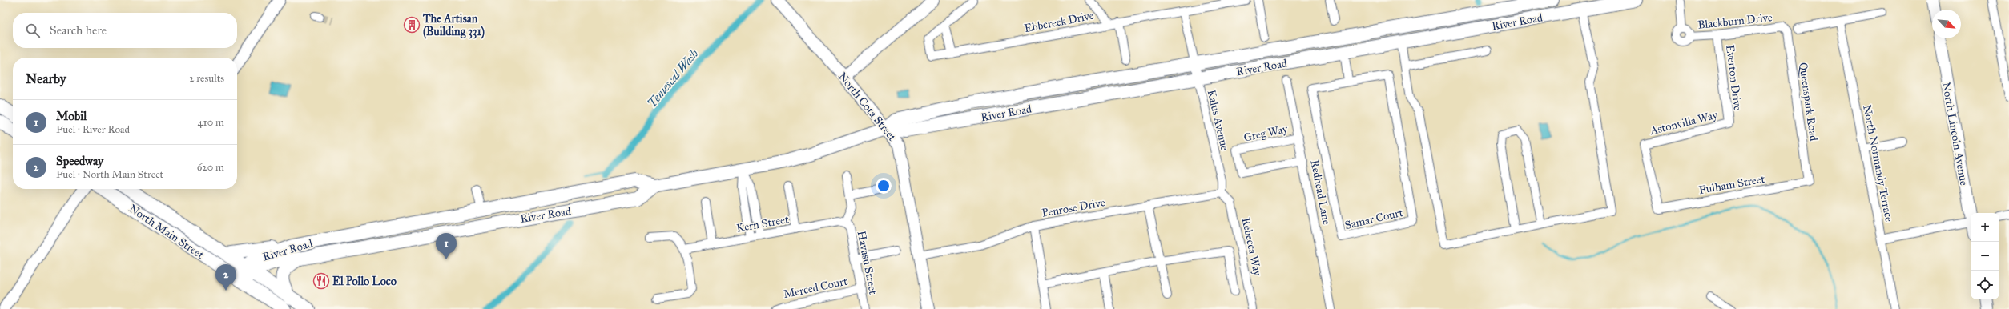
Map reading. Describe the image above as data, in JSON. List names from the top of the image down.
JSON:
{
  "streets": {
    "main road": ["River Road", "North Main Street"],
    "street": [
      "Blackburn Drive",
      "Ebbcreek Drive",
      "Everton Drive",
      "Queenspark Road",
      "North Cota Street",
      "Kalus Avenue",
      "Astonvilla Way",
      "Greg Way",
      "North Lincoln Avenue",
      "North Normandy Terrace",
      "Fulham Street",
      "Redhead Lane",
      "Penrose Drive",
      "Samar Court",
      "Kern Street",
      "Rebecca Way",
      "Havasu Street",
      "Merced Court"
    ]
  },
  "crossings": [
    ["Blackburn Drive", "Everton Drive"],
    ["Blackburn Drive", "Queenspark Road"],
    ["Ebbcreek Drive", "Kalus Avenue"],
    ["River Road", "North Cota Street"],
    ["River Road", "Kalus Avenue"],
    ["River Road", "North Main Street"],
    ["Everton Drive", "Astonvilla Way"],
    ["Queenspark Road", "Fulham Street"],
    ["North Cota Street", "Penrose Drive"],
    ["Kalus Avenue", "Penrose Drive"],
    ["Kalus Avenue", "Rebecca Way"],
    ["Astonvilla Way", "Fulham Street"],
    ["Greg Way", "Redhead Lane"],
    ["Penrose Drive", "Rebecca Way"],
    ["Kern Street", "Havasu Street"],
    ["Havasu Street", "Merced Court"]
  ],
  "water": ["Temescal Wash"],
  "places": {
    "building": ["The Artisan (Building 331)"],
    "restaurant": ["El Pollo Loco"]
  },
  "north": "bottom right",
  "page": {
    "search": "Search here",
    "heading": ["Nearby", "2 results"],
    "list": [
      {
        "mark": "1",
        "name": "Mobil",
        "note": "Fuel · River Road",
        "value": "410 m"
      },
      {
        "mark": "2",
        "name": "Speedway",
        "note": "Fuel · North Main Street",
        "value": "620 m"
      }
    ],
    "map_buttons": ["+", "−"],
    "pins": ["1", "2"]
  }
}
